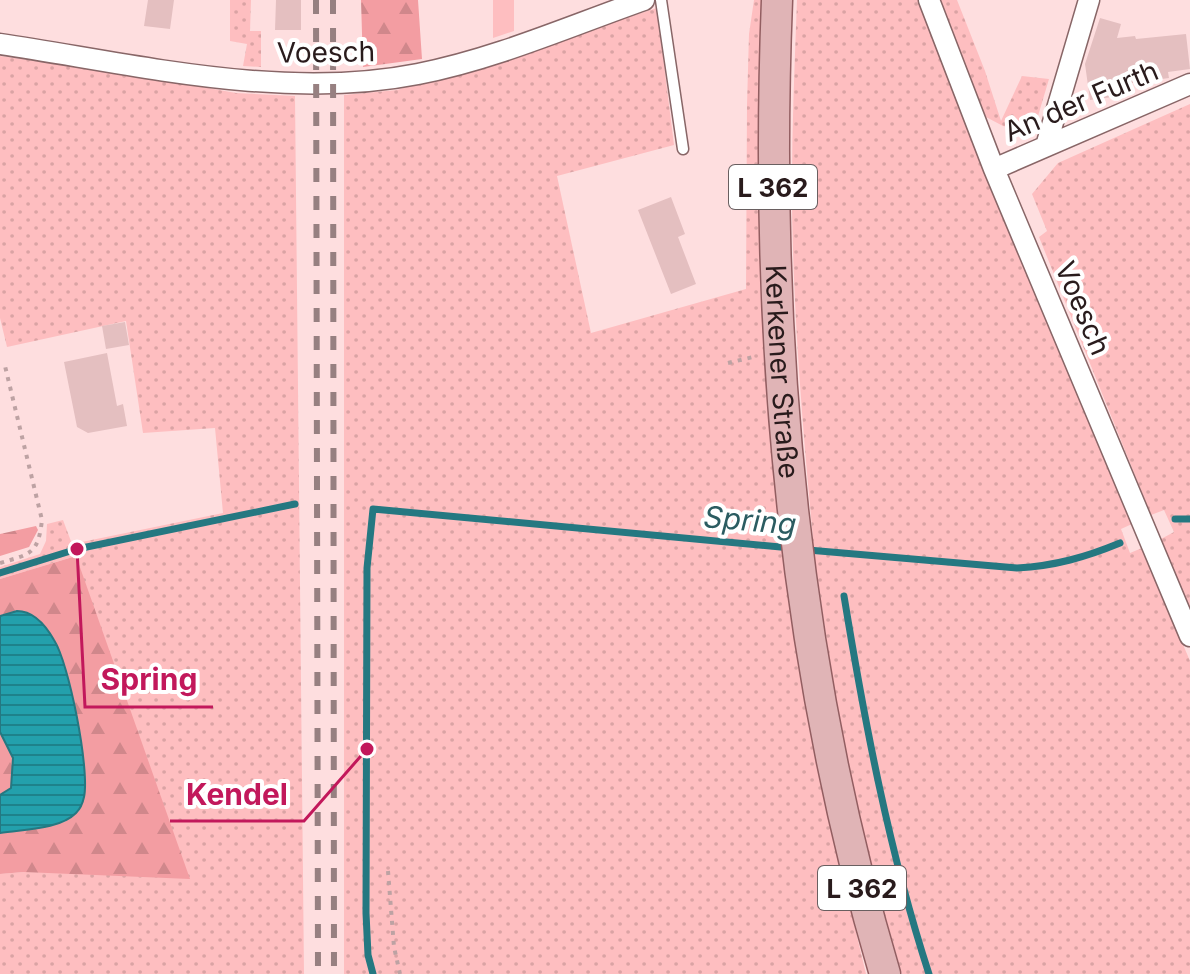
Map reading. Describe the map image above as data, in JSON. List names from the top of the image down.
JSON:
{
  "streets": {
    "main road": ["L 362", "Kerkener Straße"],
    "street": ["Voesch", "An der Furth"]
  },
  "crossings": [
    ["Voesch", "An der Furth"]
  ],
  "water": ["Spring"],
  "places": ["Spring", "Kendel"]
}
